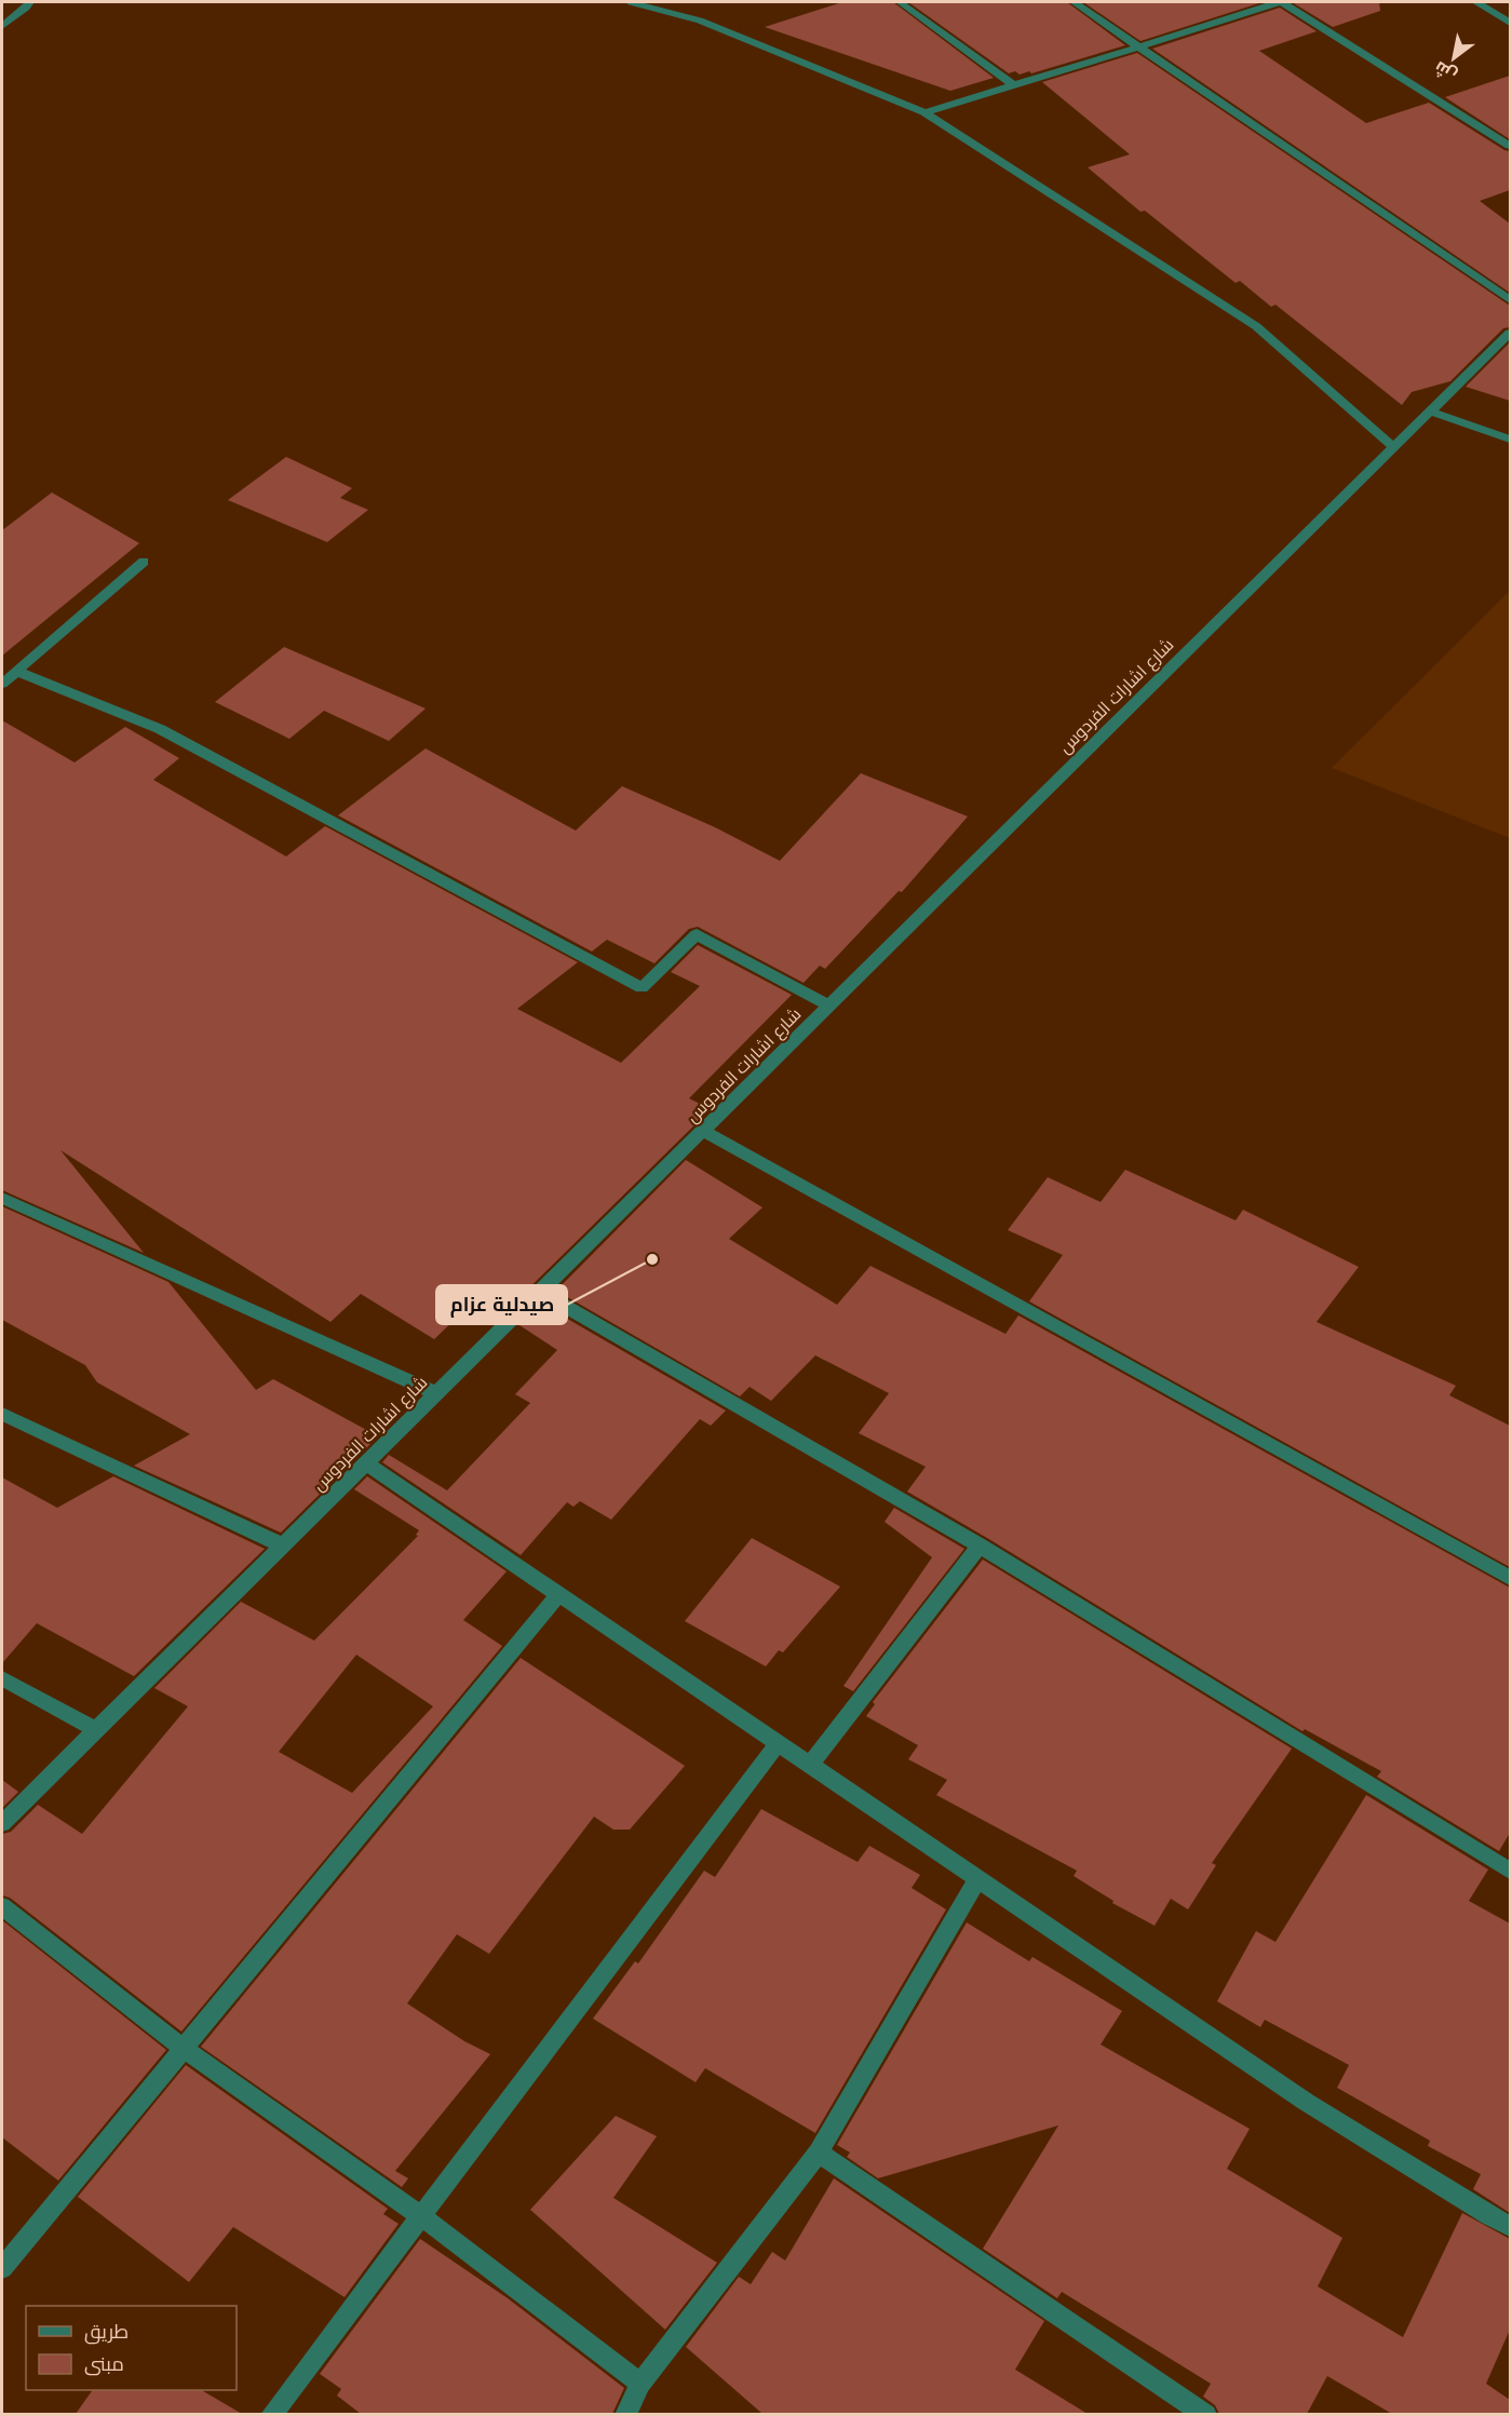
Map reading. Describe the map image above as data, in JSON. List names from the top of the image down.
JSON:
{
  "streets": {
    "street": ["شارع اشارات الفردوس"]
  },
  "places": ["صيدلية عزام"],
  "legend": ["طريق", "مبنى"],
  "north": "bottom left"
}
